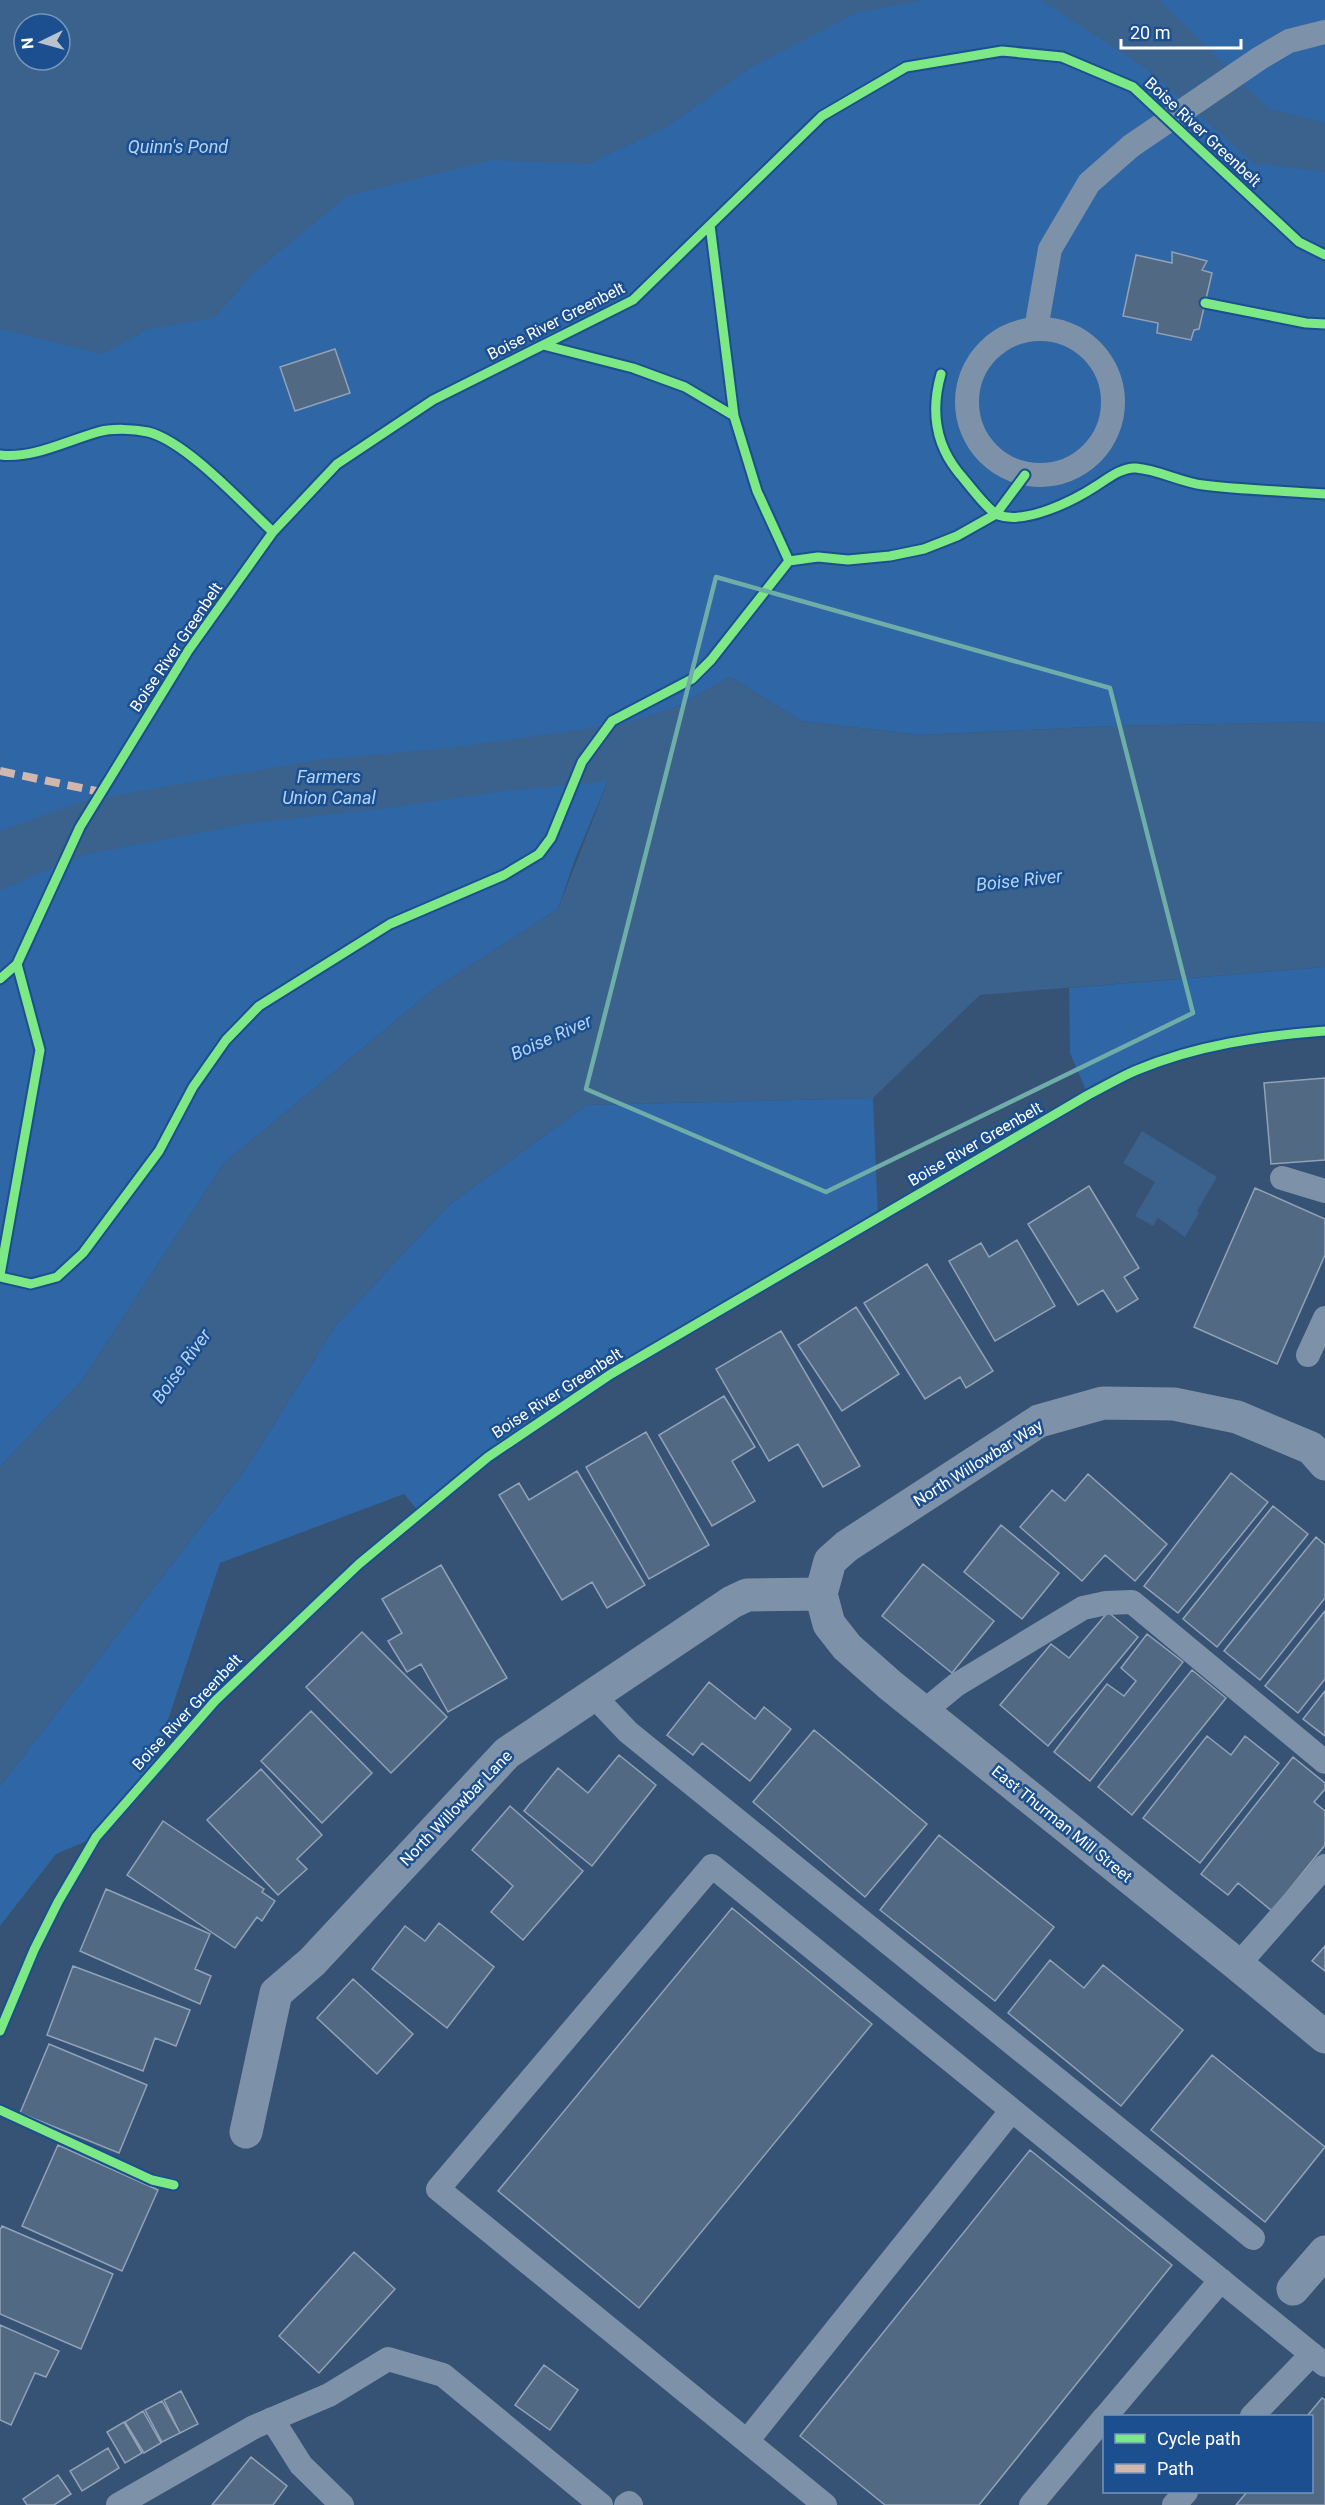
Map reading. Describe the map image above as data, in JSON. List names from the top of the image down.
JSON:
{
  "streets": {
    "street": ["North Willowbar Way", "North Willowbar Lane", "East Thurman Mill Street"],
    "cycle path": ["Boise River Greenbelt"]
  },
  "crossings": [
    ["North Willowbar Way", "North Willowbar Lane"],
    ["North Willowbar Way", "East Thurman Mill Street"],
    ["North Willowbar Lane", "East Thurman Mill Street"]
  ],
  "water": ["Quinn's Pond", "Farmers Union Canal", "Boise River"],
  "legend": ["Cycle path", "Path"],
  "scale_bar": "20 m",
  "north": "left"
}
